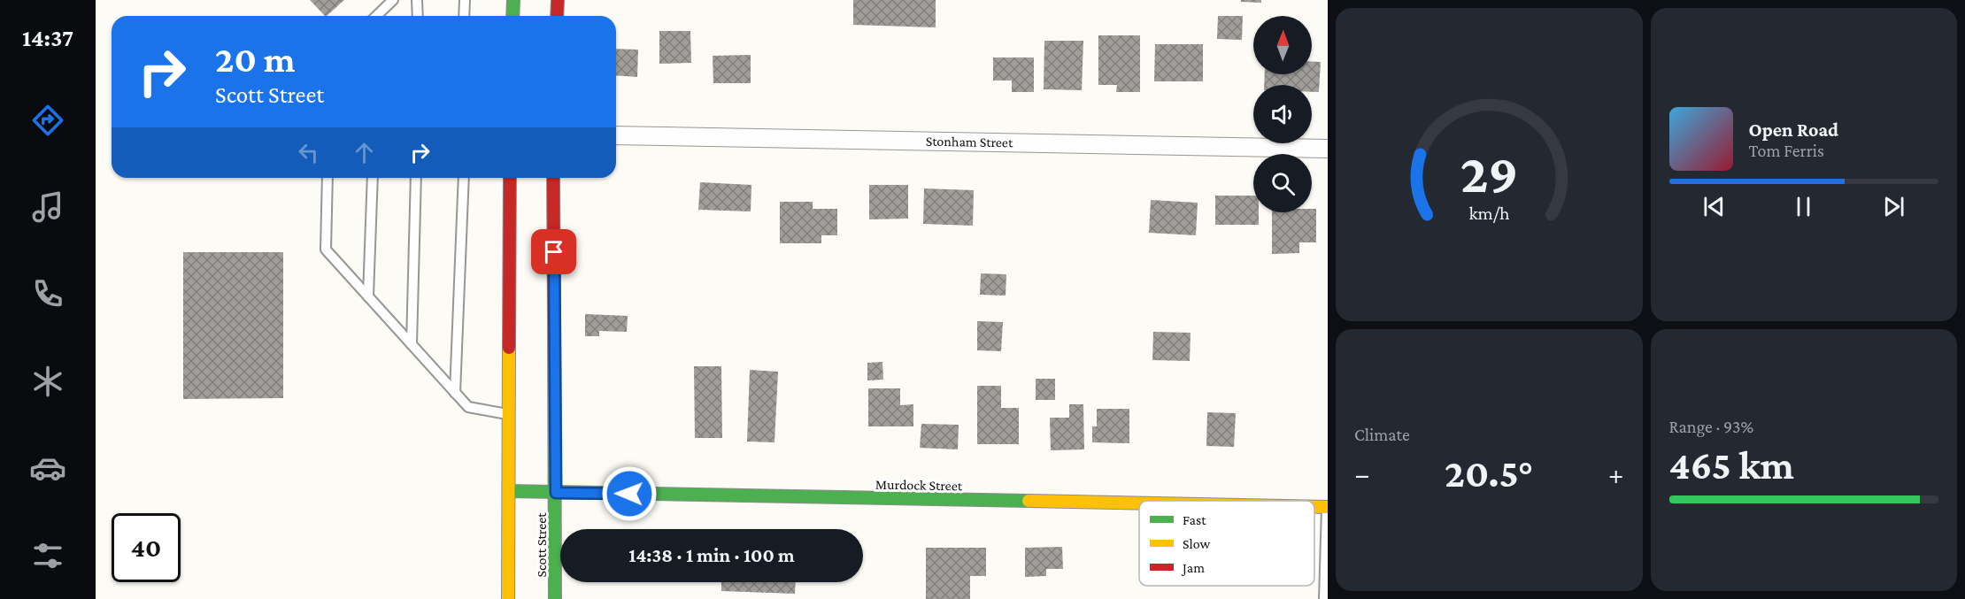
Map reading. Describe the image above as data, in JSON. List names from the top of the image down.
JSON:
{
  "streets": {
    "main road": ["Murdock Street", "Scott Street"],
    "street": ["Stonham Street"]
  },
  "crossings": [
    ["Murdock Street", "Scott Street"]
  ],
  "legend": ["Fast", "Slow", "Jam"],
  "north": "top",
  "page": {
    "tabs": "14:37",
    "turn": ["20 m", "Scott Street"],
    "song": ["Open Road", "Tom Ferris"],
    "tile": [
      "Climate",
      ["Range · 93%", "465 km"]
    ],
    "heat": ["−", "20.5°", "+"],
    "limit": "40",
    "trip": "14:38 · 1 min · 100 m",
    "gauge": ["29", "km/h"]
  }
}
